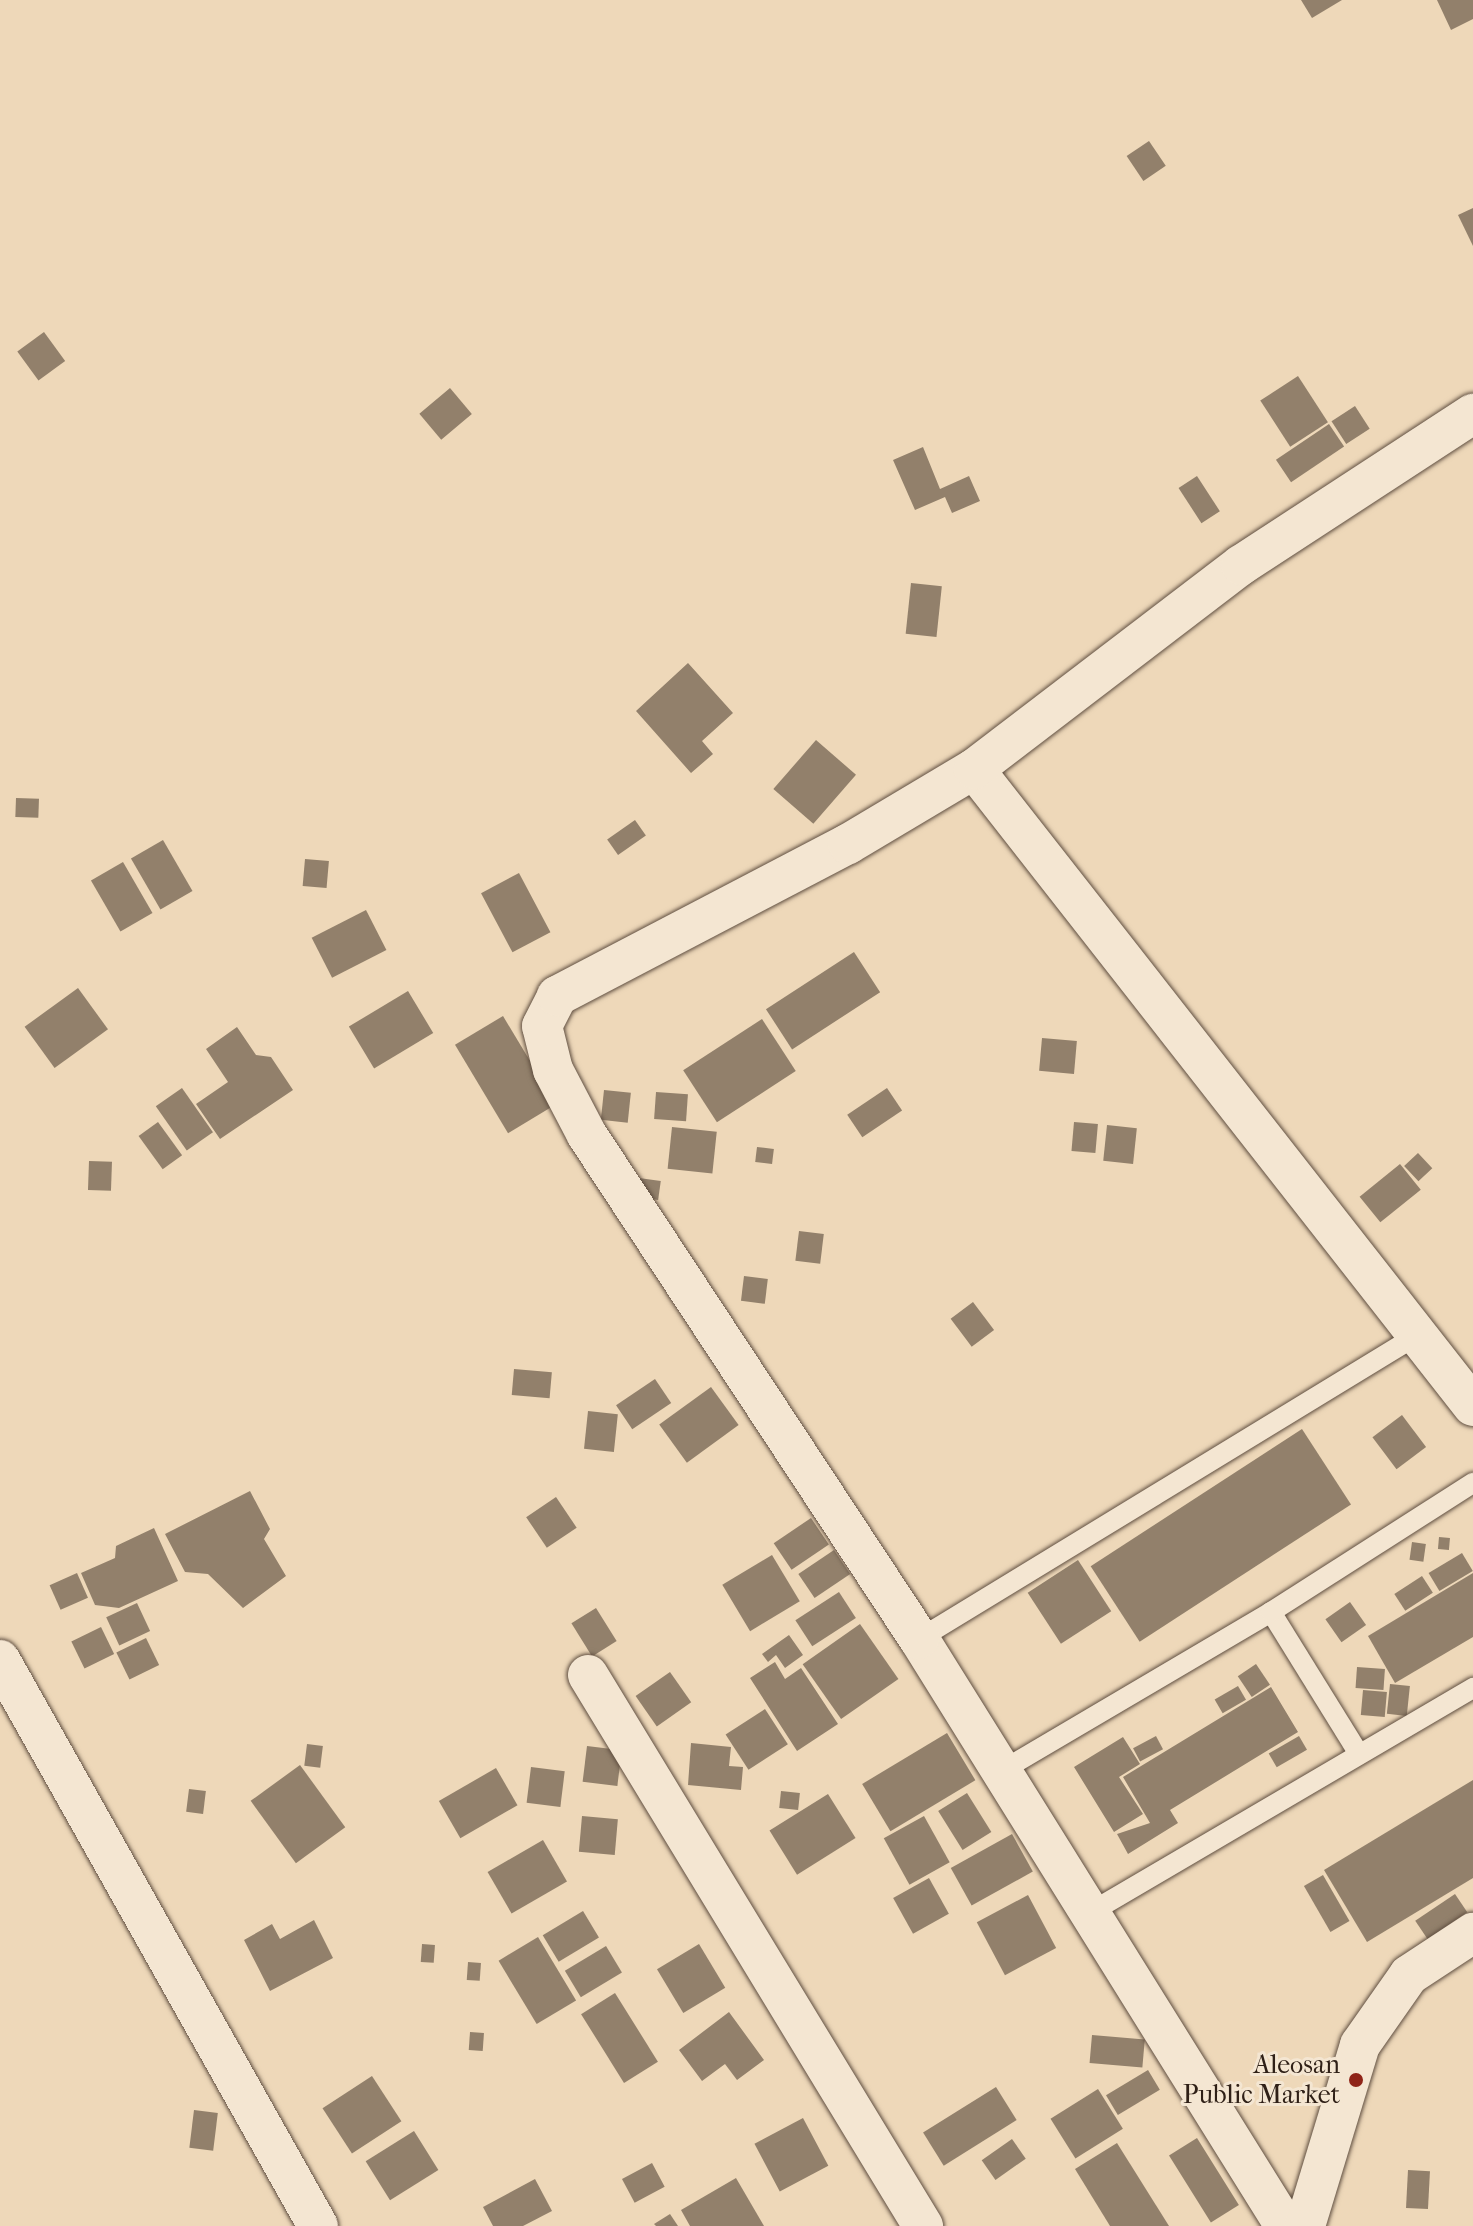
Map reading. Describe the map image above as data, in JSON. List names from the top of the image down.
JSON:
{
  "places": ["Aleosan Public Market"]
}
